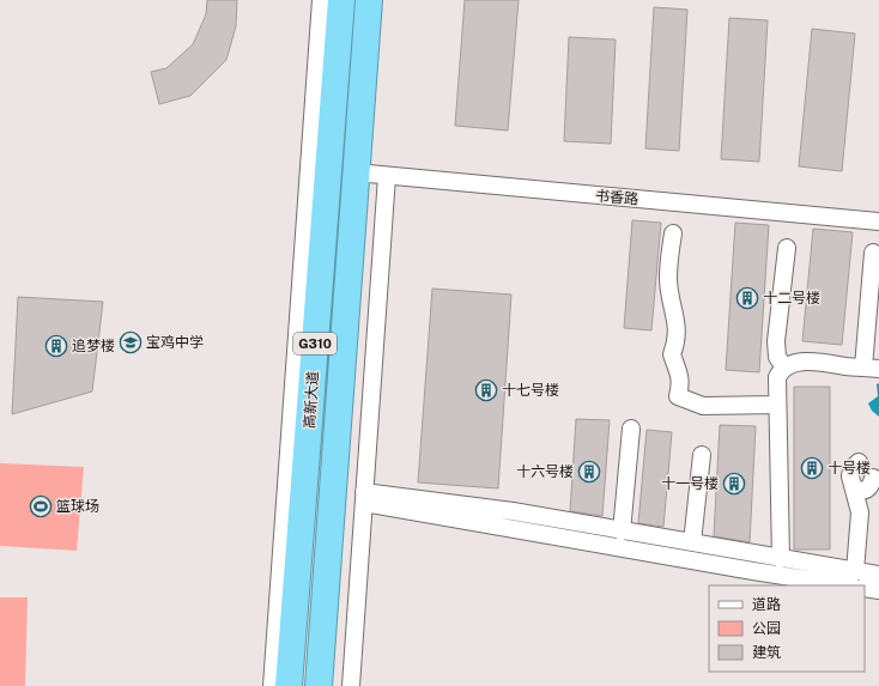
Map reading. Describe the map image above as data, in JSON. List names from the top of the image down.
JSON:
{
  "streets": {
    "highway": ["G310", "高新大道"],
    "street": ["书香路"]
  },
  "crossings": [
    ["书香路", "高新大道"]
  ],
  "places": {
    "building": [
      "十二号楼",
      "追梦楼",
      "十七号楼",
      "十号楼",
      "十六号楼",
      "十一号楼"
    ],
    "school or university": ["宝鸡中学"],
    "sports": ["篮球场"]
  },
  "legend": ["道路", "公园", "建筑"]
}
